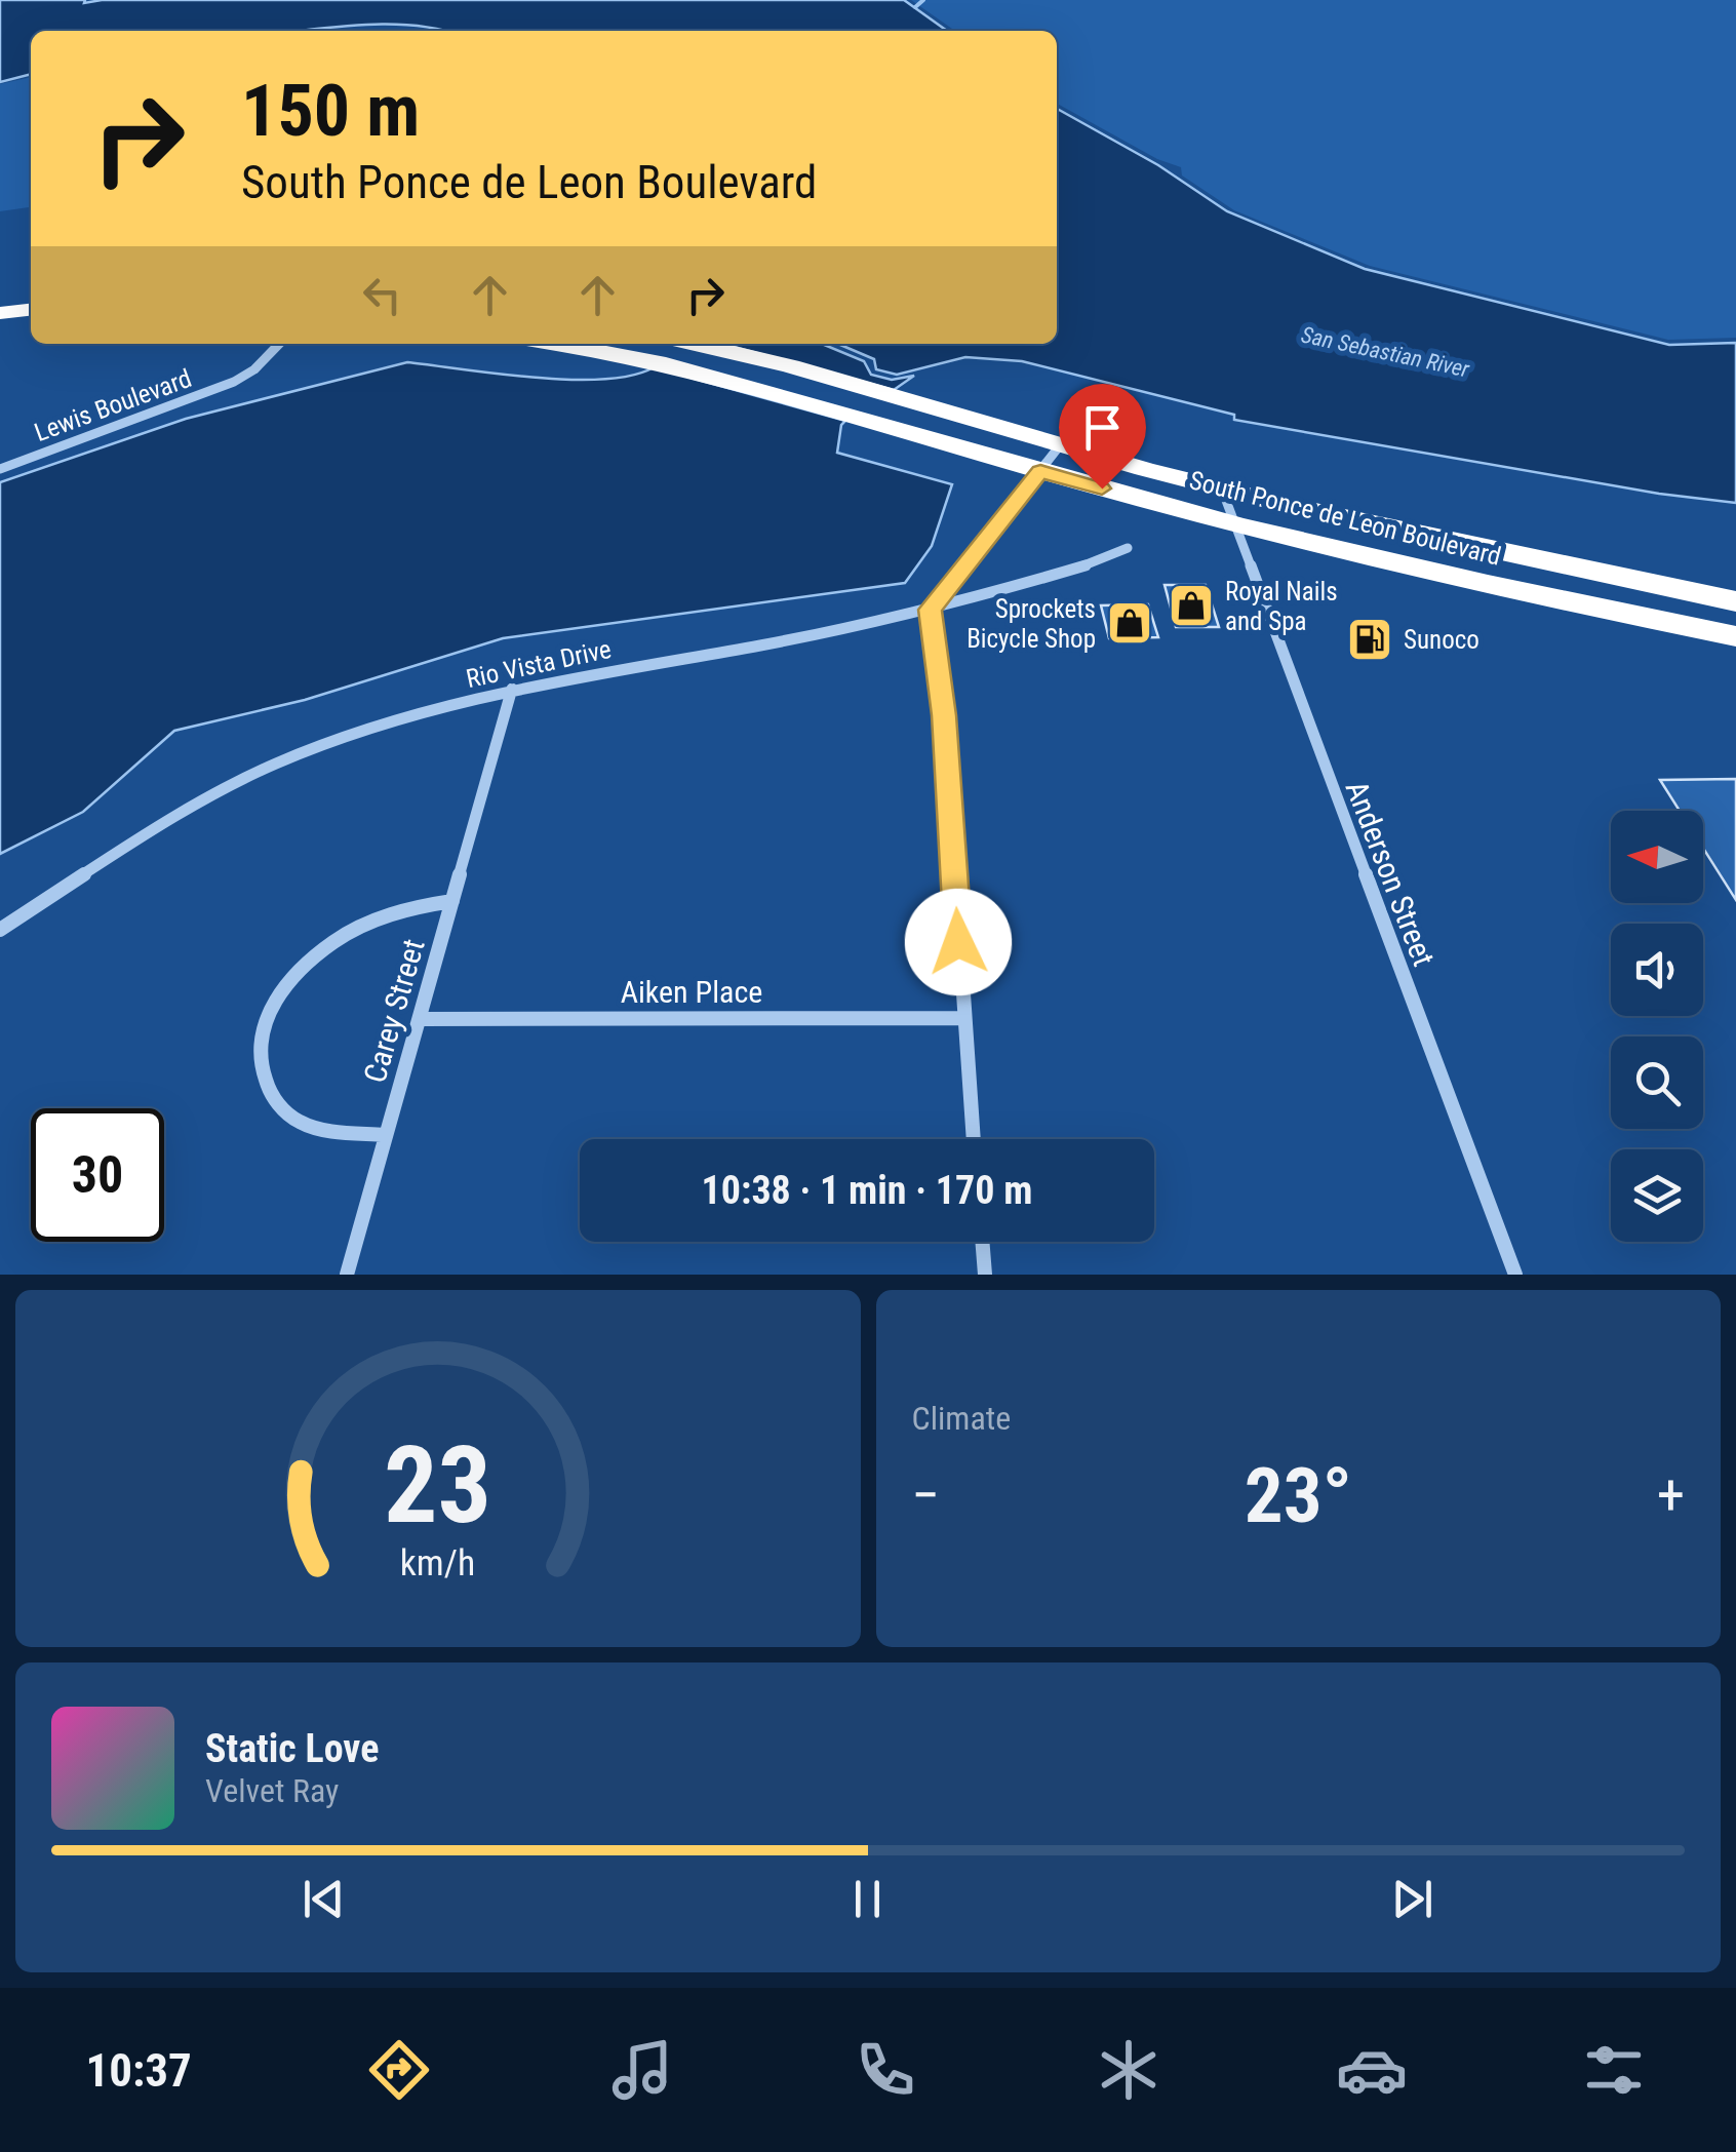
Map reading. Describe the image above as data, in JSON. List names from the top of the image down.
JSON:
{
  "streets": {
    "highway": ["South Ponce de Leon Boulevard"],
    "street": [
      "Lewis Boulevard",
      "Rio Vista Drive",
      "Anderson Street",
      "Aiken Place",
      "Carey Street"
    ]
  },
  "crossings": [
    ["South Ponce de Leon Boulevard", "Anderson Street"],
    ["Rio Vista Drive", "Carey Street"],
    ["Aiken Place", "Carey Street"]
  ],
  "water": ["San Sebastian River"],
  "places": {
    "shop": ["Royal Nails and Spa", "Sprockets Bicycle Shop"],
    "fuel station": ["Sunoco"]
  },
  "north": "left",
  "page": {
    "turn": ["150 m", "South Ponce de Leon Boulevard"],
    "limit": "30",
    "trip": "10:38 · 1 min · 170 m",
    "tile": "Climate",
    "heat": ["−", "23°", "+"],
    "song": ["Static Love", "Velvet Ray"],
    "tabs": "10:37",
    "gauge": ["23", "km/h"]
  }
}
